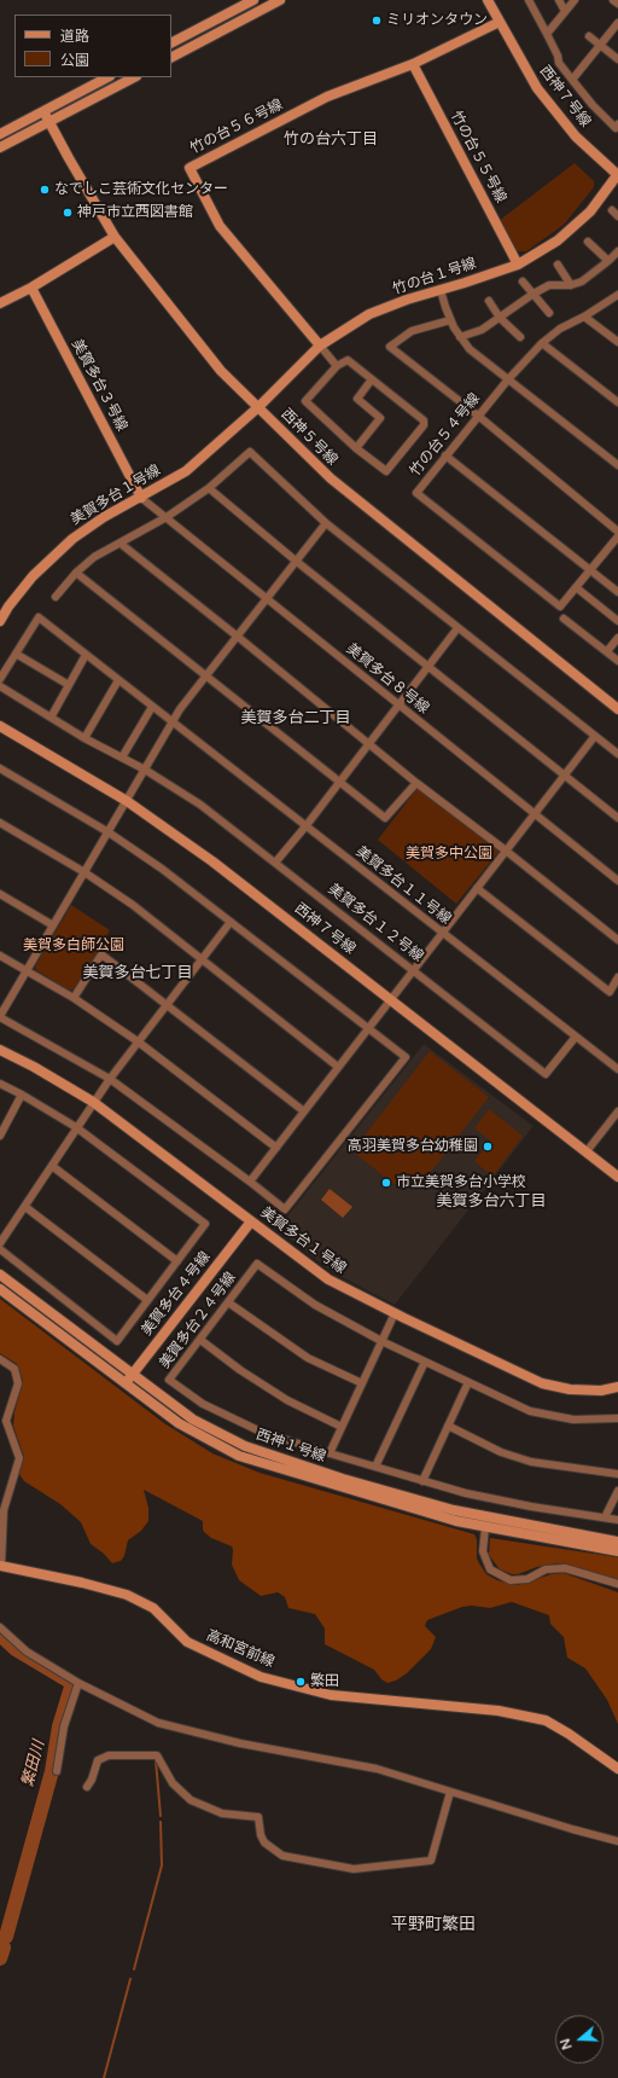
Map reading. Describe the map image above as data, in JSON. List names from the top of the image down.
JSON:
{
  "streets": {
    "street": [
      "西神７号線",
      "竹の台５６号線",
      "竹の台５５号線",
      "竹の台１号線",
      "美賀多台３号線",
      "竹の台５４号線",
      "西神５号線",
      "美賀多台１号線",
      "美賀多台８号線",
      "美賀多台１１号線",
      "美賀多台１２号線",
      "美賀多台４号線",
      "美賀多台２４号線",
      "西神１号線",
      "高和宮前線"
    ]
  },
  "crossings": [
    ["西神７号線", "竹の台５６号線"],
    ["西神７号線", "竹の台１号線"],
    ["竹の台５６号線", "竹の台５５号線"],
    ["竹の台５６号線", "竹の台１号線"],
    ["竹の台５５号線", "竹の台１号線"],
    ["竹の台１号線", "西神５号線"],
    ["竹の台１号線", "美賀多台１号線"],
    ["美賀多台３号線", "美賀多台１号線"],
    ["美賀多台３号線", "美賀多台８号線"],
    ["西神５号線", "美賀多台１号線"],
    ["美賀多台１号線", "美賀多台８号線"],
    ["美賀多台１号線", "美賀多台４号線"],
    ["美賀多台１１号線", "美賀多台１２号線"],
    ["美賀多台４号線", "西神１号線"]
  ],
  "districts": [
    "竹の台六丁目",
    "美賀多台二丁目",
    "美賀多台七丁目",
    "美賀多台六丁目",
    "平野町繁田"
  ],
  "water": ["繁田川"],
  "parks": ["美賀多中公園", "美賀多白師公園"],
  "places": [
    "ミリオンタウン",
    "なでしこ芸術文化センター",
    "神戸市立西図書館",
    "高羽美賀多台幼稚園",
    "市立美賀多台小学校",
    "繁田"
  ],
  "legend": ["道路", "公園"],
  "north": "left"
}
